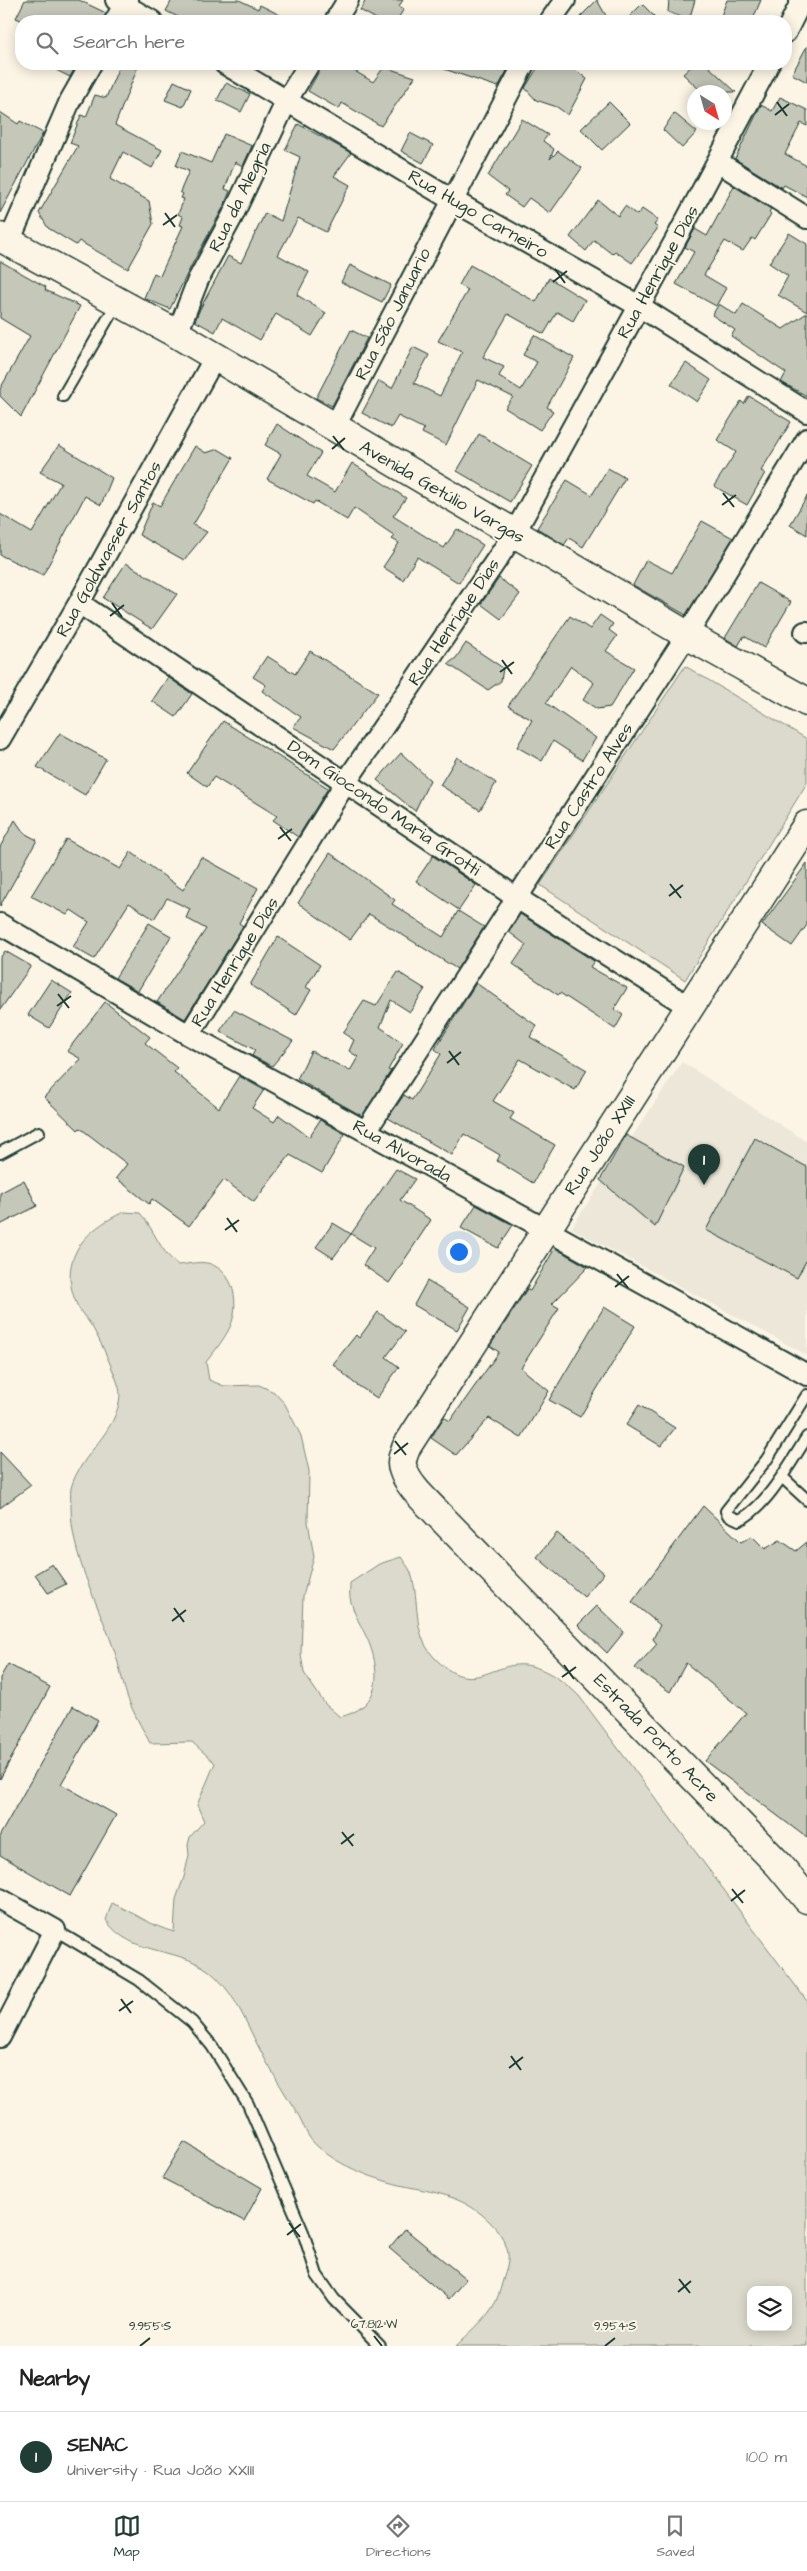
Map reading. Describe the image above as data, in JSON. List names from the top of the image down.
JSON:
{
  "streets": {
    "street": [
      "Rua da Alegria",
      "Rua Hugo Carneiro",
      "Rua Henrique Dias",
      "Rua São Januario",
      "Avenida Getúlio Vargas",
      "Rua Goldwasser Santos",
      "Rua Castro Alves",
      "Dom Giocondo Maria Grotti",
      "Rua João XXIII",
      "Rua Alvorada",
      "Estrada Porto Acre"
    ]
  },
  "crossings": [
    ["Rua da Alegria", "Rua Hugo Carneiro"],
    ["Rua da Alegria", "Avenida Getúlio Vargas"],
    ["Rua Hugo Carneiro", "Rua Henrique Dias"],
    ["Rua Hugo Carneiro", "Rua São Januario"],
    ["Rua Henrique Dias", "Avenida Getúlio Vargas"],
    ["Rua Henrique Dias", "Dom Giocondo Maria Grotti"],
    ["Rua Henrique Dias", "Rua Alvorada"],
    ["Rua São Januario", "Avenida Getúlio Vargas"],
    ["Avenida Getúlio Vargas", "Rua Goldwasser Santos"],
    ["Avenida Getúlio Vargas", "Rua Castro Alves"],
    ["Rua Goldwasser Santos", "Dom Giocondo Maria Grotti"],
    ["Rua Castro Alves", "Dom Giocondo Maria Grotti"],
    ["Rua Castro Alves", "Rua Alvorada"],
    ["Dom Giocondo Maria Grotti", "Rua João XXIII"],
    ["Rua João XXIII", "Rua Alvorada"],
    ["Rua João XXIII", "Estrada Porto Acre"]
  ],
  "north": "bottom right",
  "page": {
    "search": "Search here",
    "pins": "1",
    "heading": "Nearby",
    "list": [
      {
        "mark": "1",
        "name": "SENAC",
        "note": "University · Rua João XXIII",
        "value": "100 m"
      }
    ],
    "nav": ["Map", "Directions", "Saved"]
  },
  "coordinates": ["67.812°W", "9.955°S", "9.954°S"]
}
